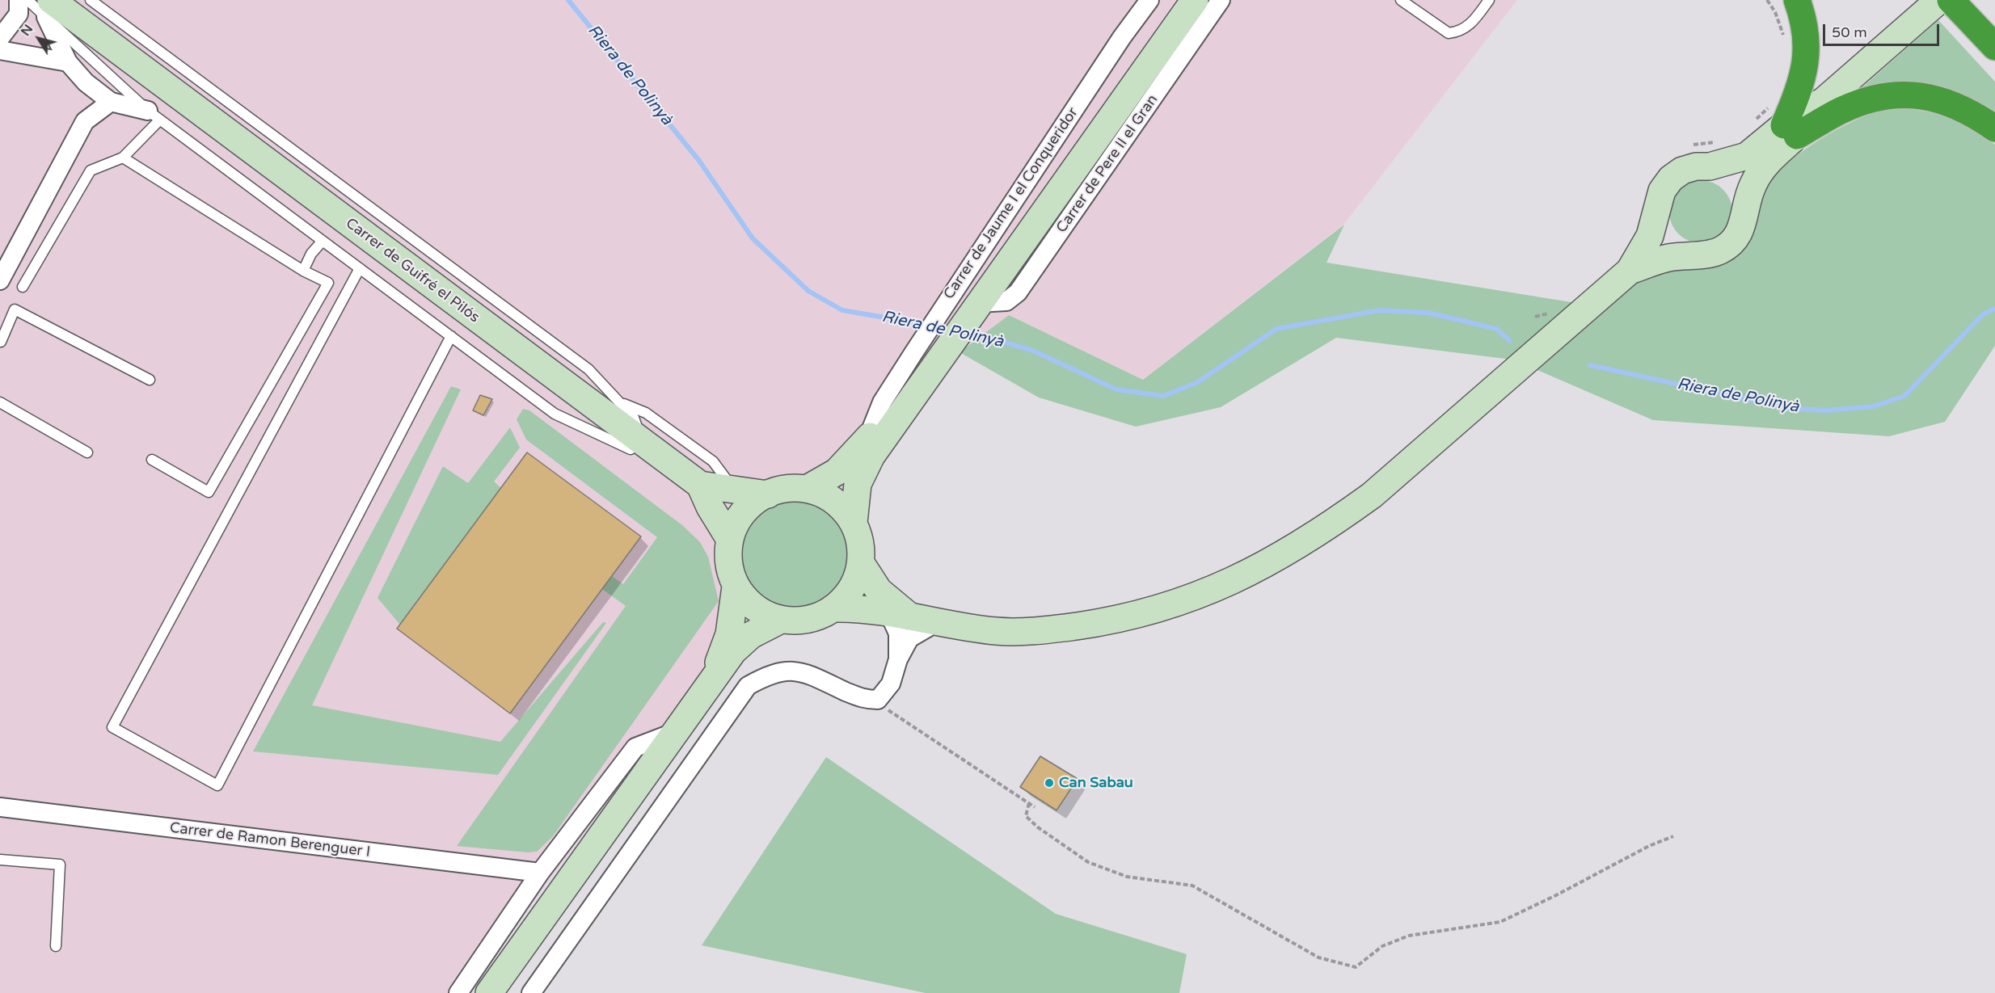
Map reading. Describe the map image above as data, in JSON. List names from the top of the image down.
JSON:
{
  "streets": {
    "main road": ["Carrer de Guifré el Pilós"],
    "street": ["Carrer de Pere II el Gran", "Carrer de Jaume I el Conqueridor", "Carrer de Ramon Berenguer I"]
  },
  "water": ["Riera de Polinyà"],
  "places": ["Can Sabau"],
  "scale_bar": "50 m",
  "north": "top left"
}
